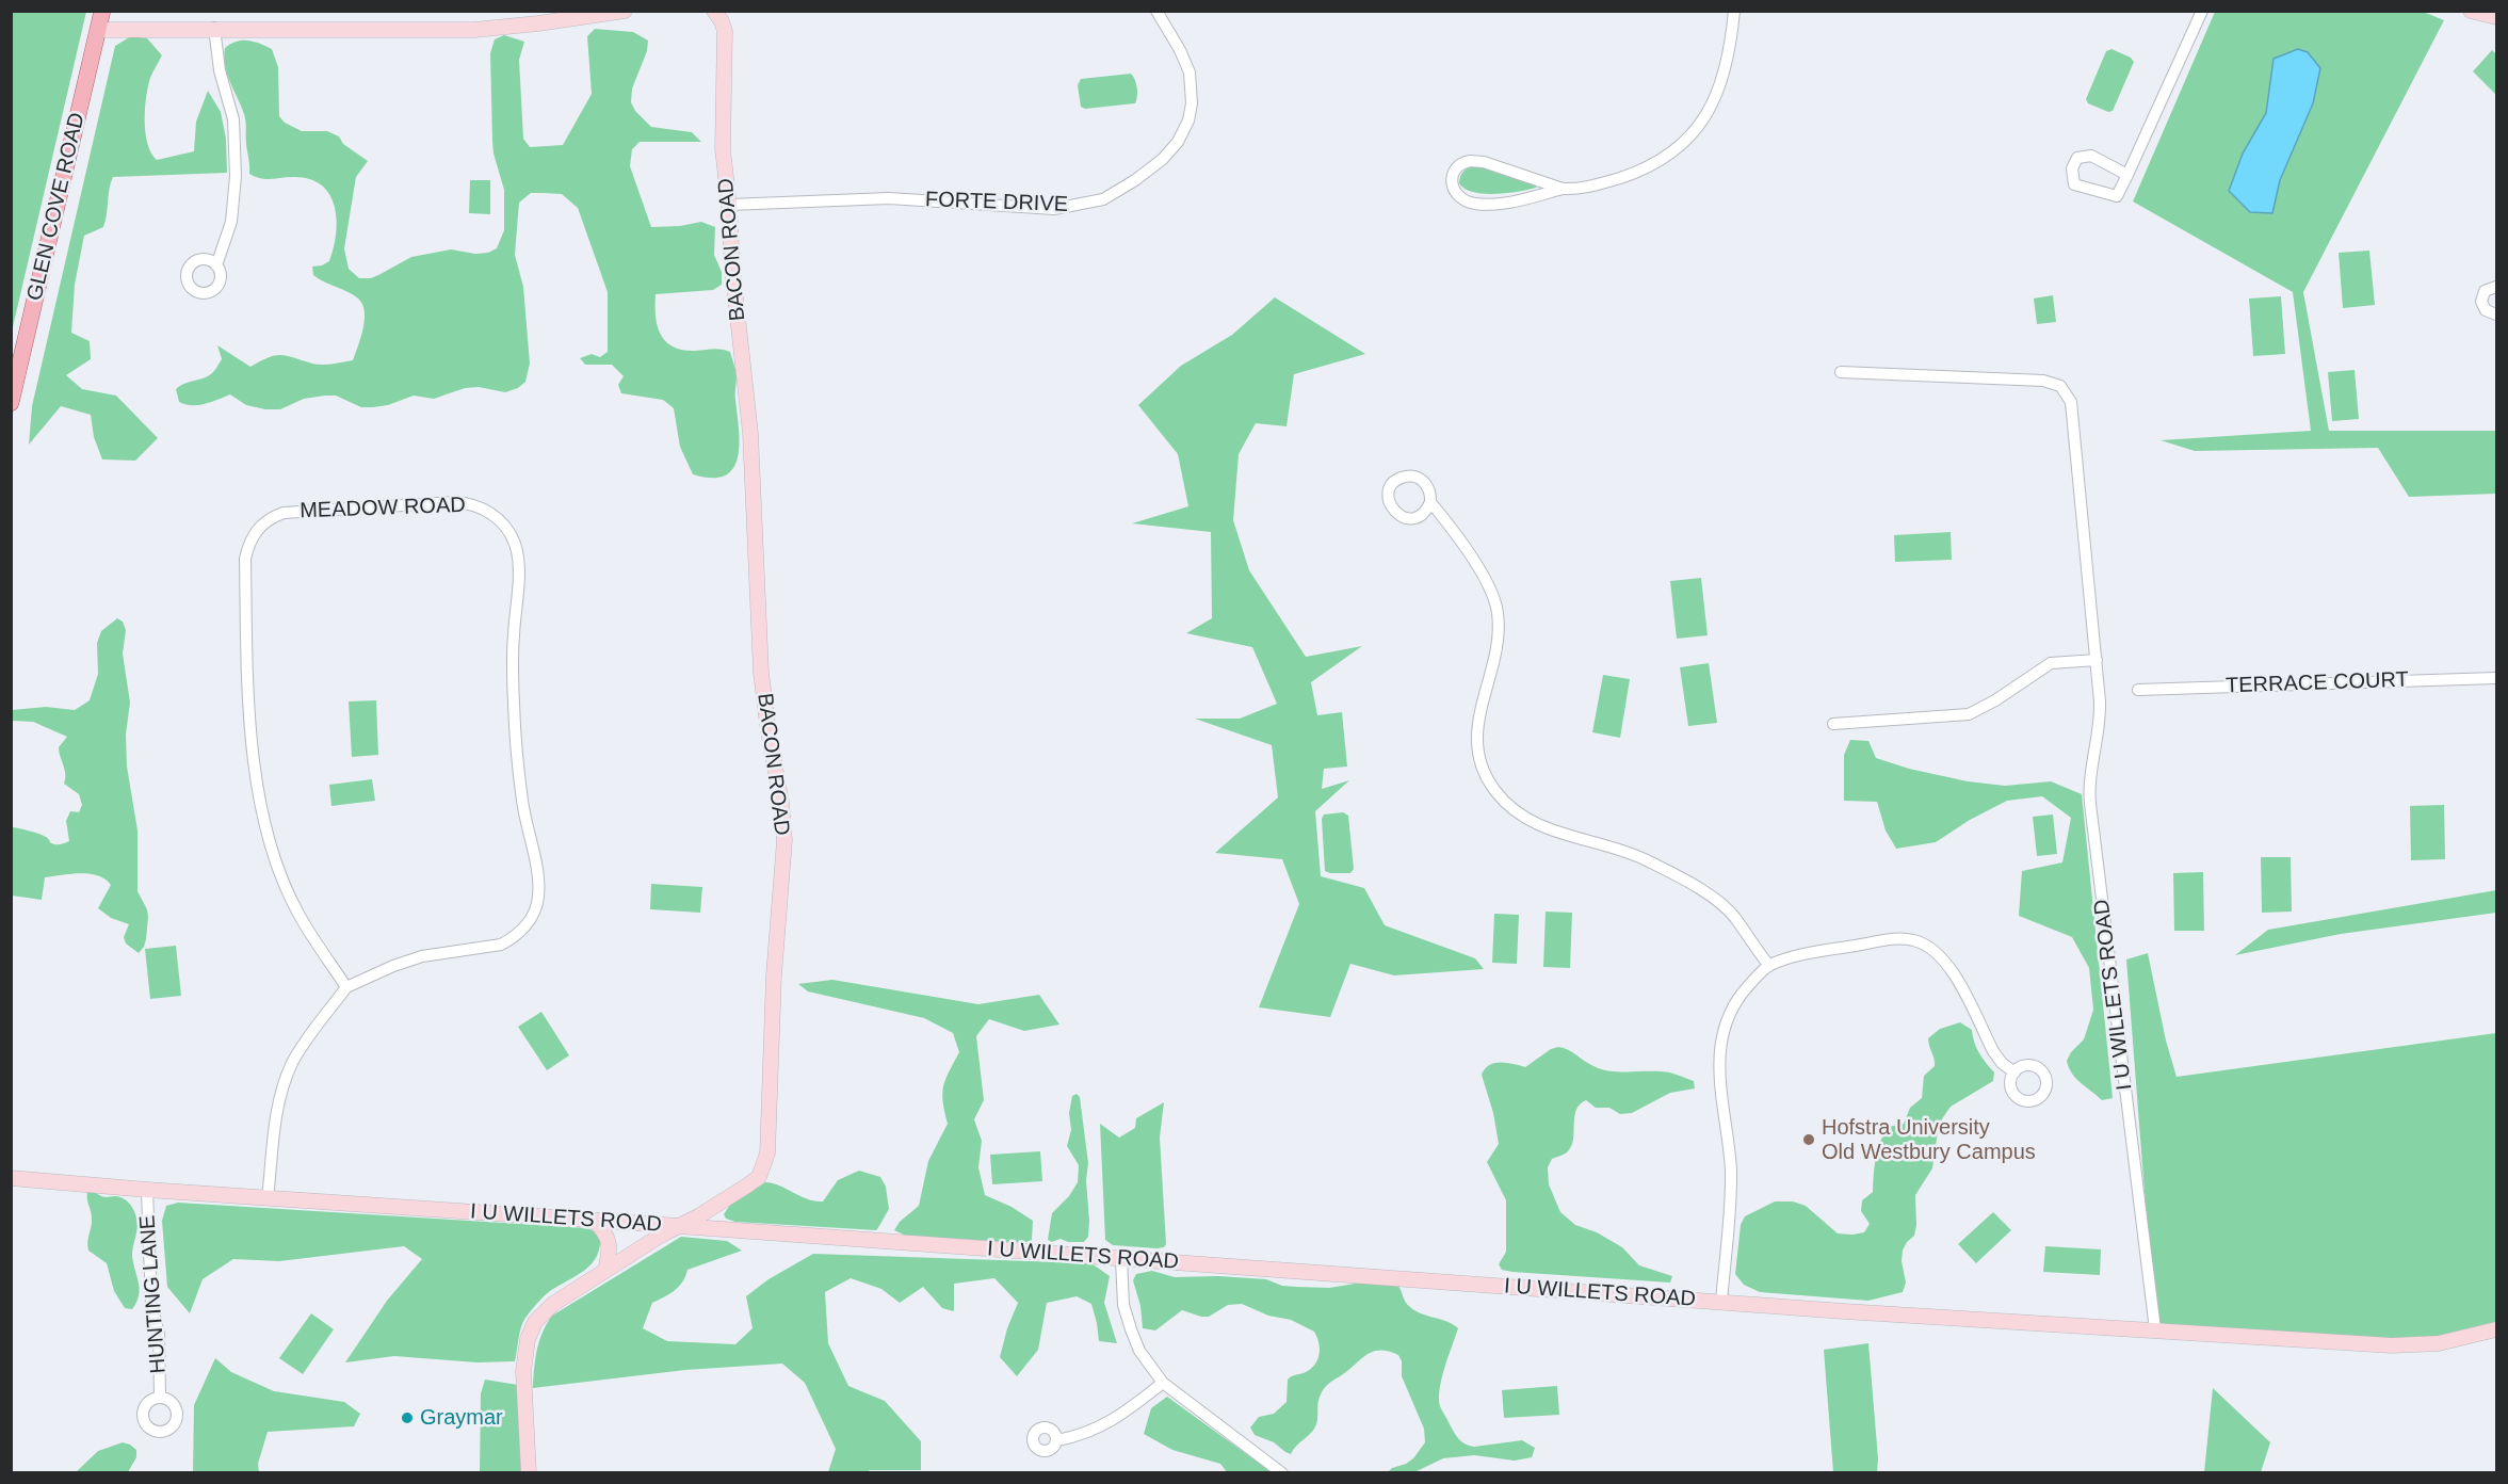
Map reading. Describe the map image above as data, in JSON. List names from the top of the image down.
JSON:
{
  "streets": {
    "main road": ["GLEN COVE ROAD"],
    "street": [
      "FORTE DRIVE",
      "BACON ROAD",
      "MEADOW ROAD",
      "TERRACE COURT",
      "I U WILLETS ROAD",
      "HUNTING LANE"
    ]
  },
  "crossings": [
    ["FORTE DRIVE", "BACON ROAD"],
    ["BACON ROAD", "I U WILLETS ROAD"],
    ["MEADOW ROAD", "I U WILLETS ROAD"],
    ["I U WILLETS ROAD", "HUNTING LANE"]
  ],
  "places": ["Hofstra University Old Westbury Campus", "Graymar"]
}
